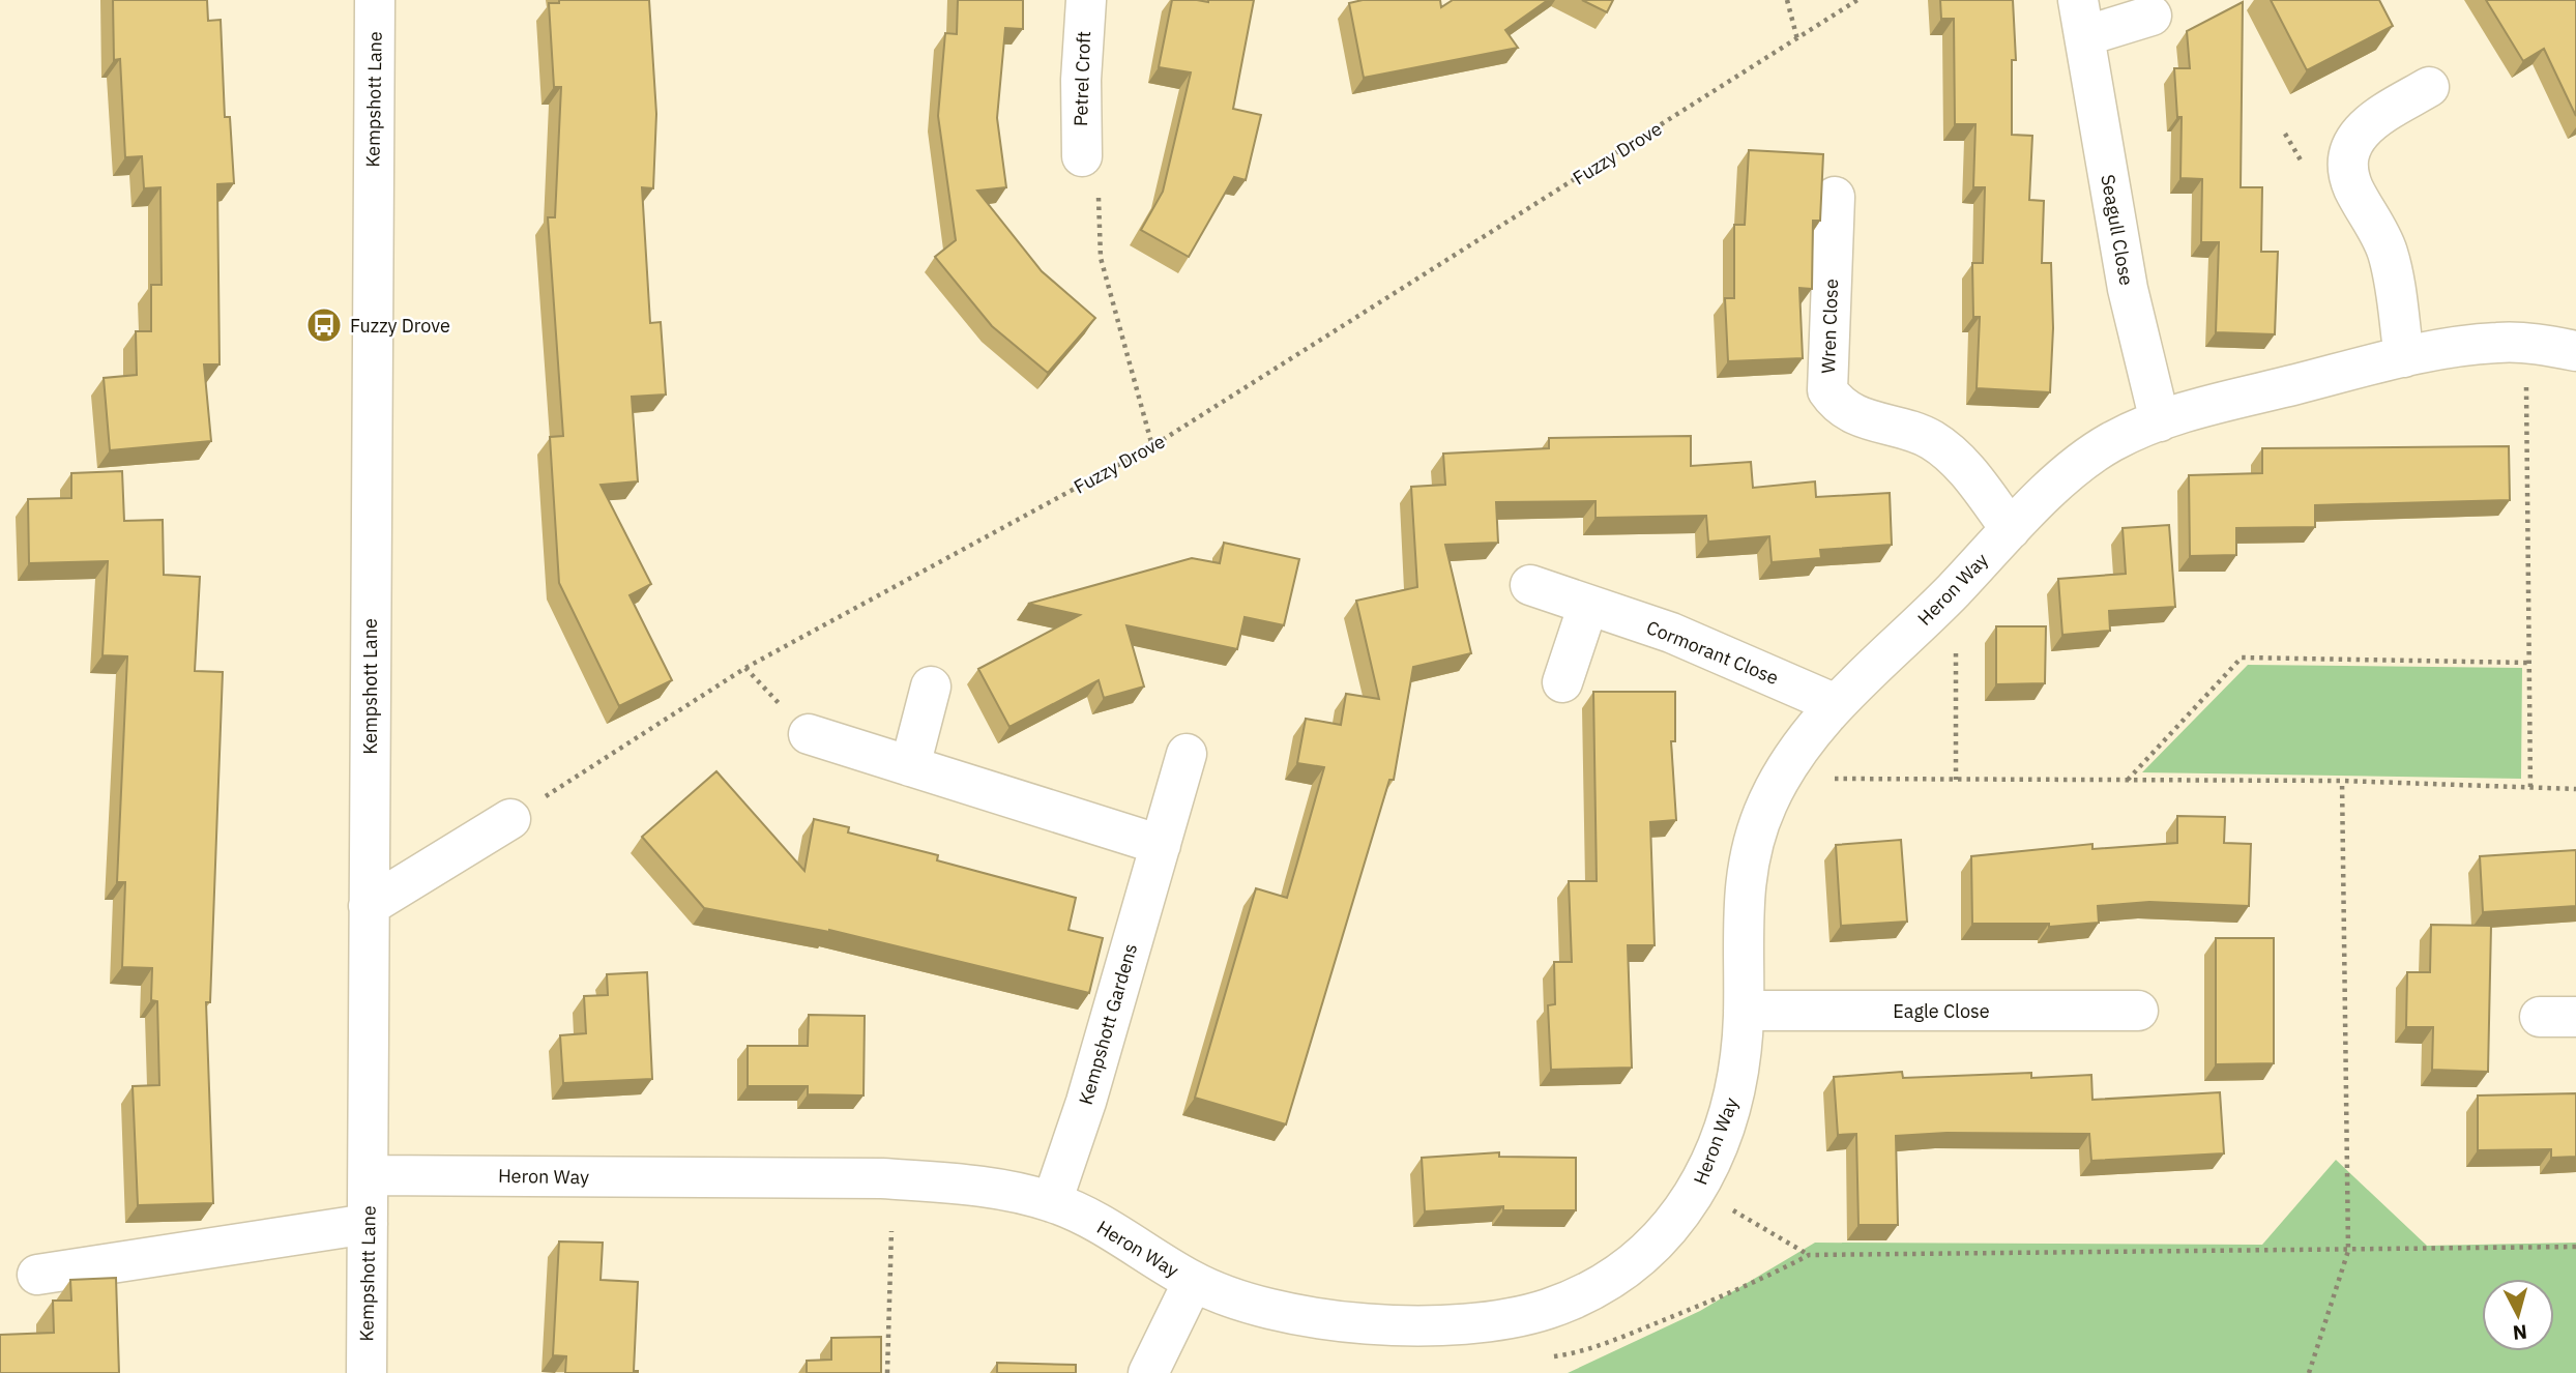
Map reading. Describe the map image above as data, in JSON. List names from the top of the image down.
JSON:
{
  "streets": {
    "street": [
      "Petrel Croft",
      "Kempshott Lane",
      "Seagull Close",
      "Wren Close",
      "Heron Way",
      "Cormorant Close",
      "Eagle Close",
      "Kempshott Gardens"
    ],
    "path": ["Fuzzy Drove"]
  },
  "crossings": [
    ["Kempshott Lane", "Heron Way"],
    ["Seagull Close", "Heron Way"],
    ["Wren Close", "Heron Way"],
    ["Heron Way", "Cormorant Close"],
    ["Heron Way", "Eagle Close"],
    ["Heron Way", "Kempshott Gardens"]
  ],
  "places": {
    "bus stop": ["Fuzzy Drove"]
  },
  "north": "bottom"
}
